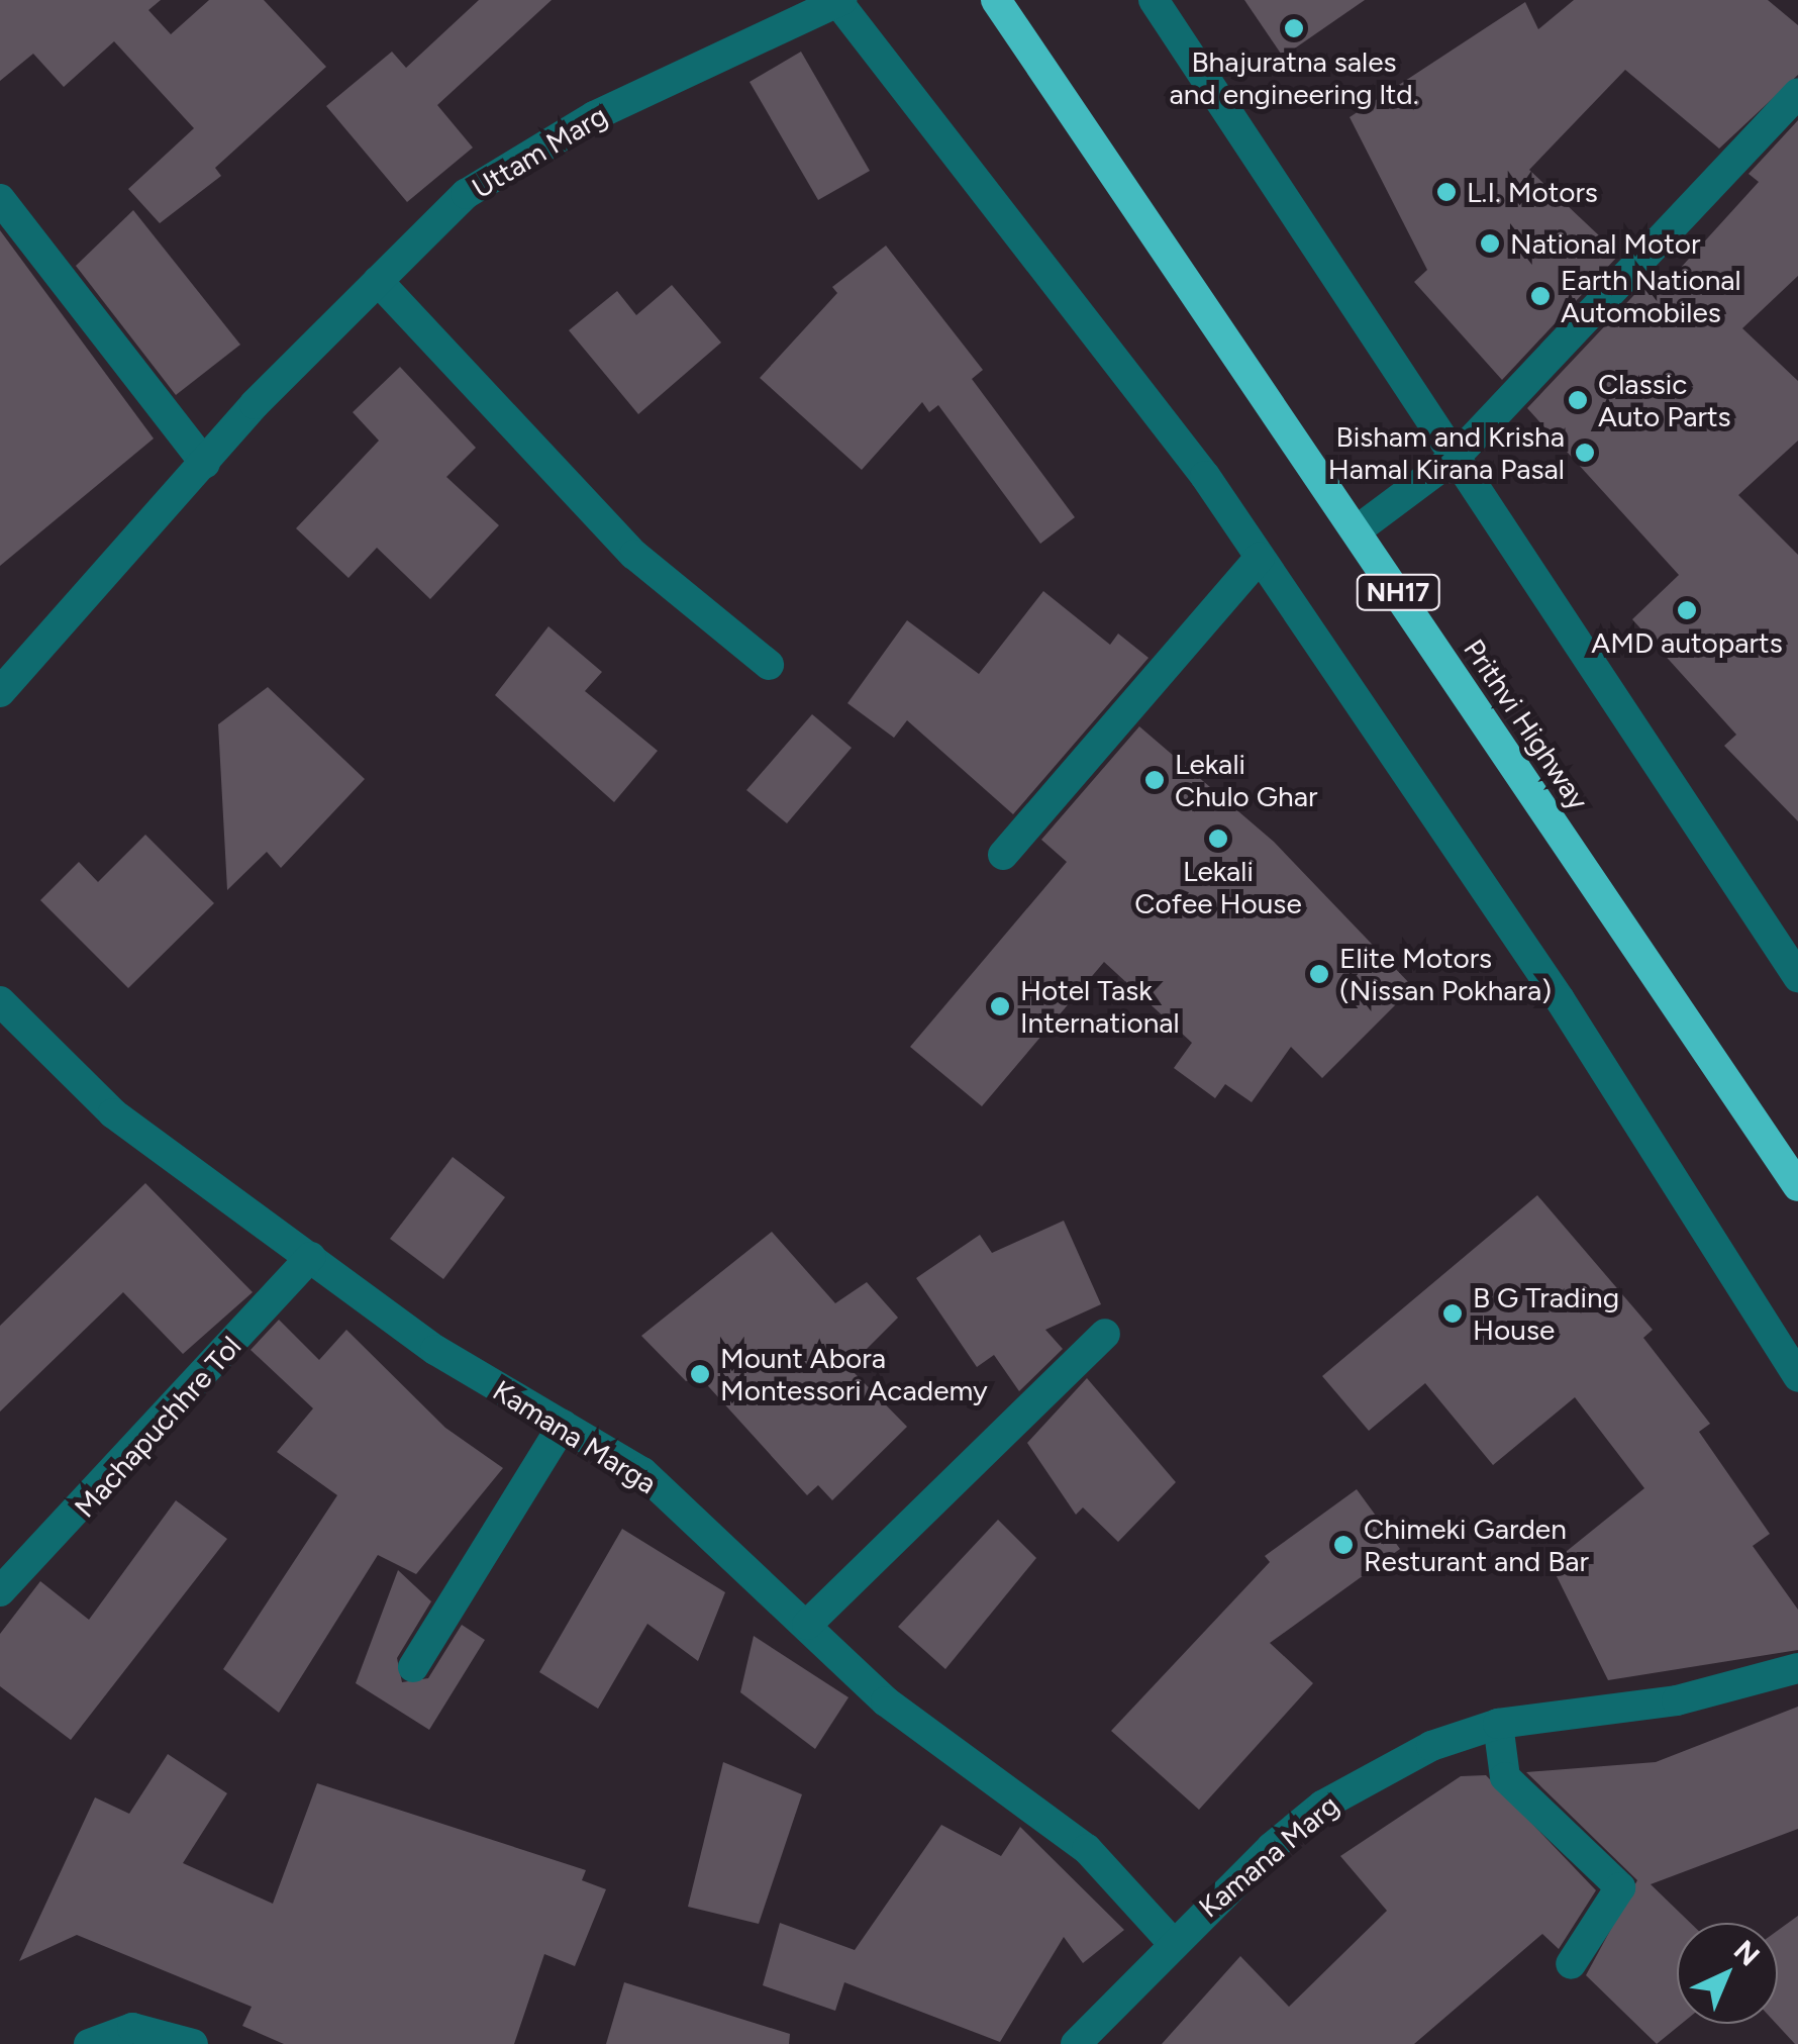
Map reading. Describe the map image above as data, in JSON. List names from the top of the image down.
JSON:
{
  "streets": {
    "highway": ["NH17", "Prithvi Highway"],
    "street": [
      "Uttam Marg",
      "Machapuchhre Tol",
      "Kamana Marga",
      "Kamana Marg"
    ]
  },
  "crossings": [
    ["Machapuchhre Tol", "Kamana Marga"],
    ["Kamana Marga", "Kamana Marg"]
  ],
  "places": [
    "Bhajuratna sales and engineering ltd.",
    "L.I. Motors",
    "National Motor",
    "Earth National Automobiles",
    "Classic Auto Parts",
    "Bisham and Krisha Hamal Kirana Pasal",
    "AMD autoparts",
    "Lekali Chulo Ghar",
    "Lekali Cofee House",
    "Elite Motors (Nissan Pokhara)",
    "Hotel Task International",
    "B G Trading House",
    "Mount Abora Montessori Academy",
    "Chimeki Garden Resturant and Bar"
  ],
  "north": "top right"
}
